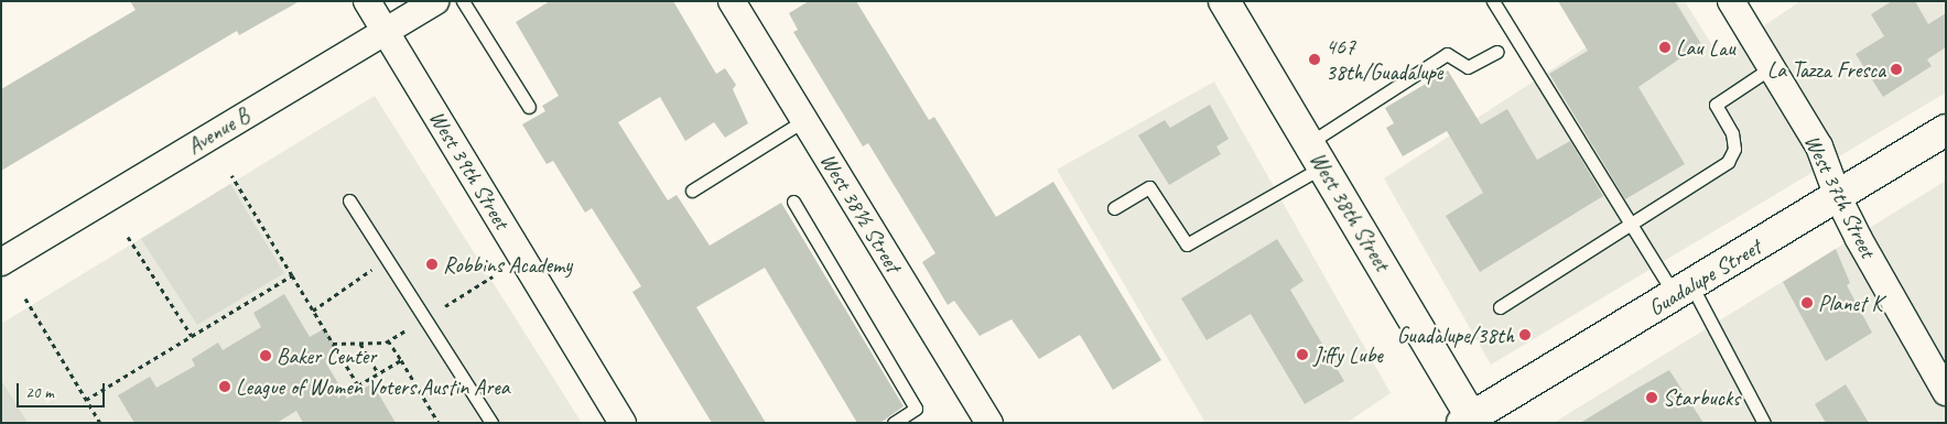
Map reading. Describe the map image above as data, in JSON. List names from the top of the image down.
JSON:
{
  "streets": {
    "main road": ["West 38th Street", "Guadalupe Street"],
    "street": [
      "Avenue B",
      "West 39th Street",
      "West 37th Street",
      "West 38½ Street"
    ]
  },
  "crossings": [
    ["Avenue B", "West 39th Street"],
    ["West 37th Street", "Guadalupe Street"],
    ["West 38th Street", "Guadalupe Street"]
  ],
  "places": [
    "Lau Lau",
    "467 38th/Guadalupe",
    "La Tazza Fresca",
    "Robbins Academy",
    "Planet K",
    "Guadalupe/38th",
    "Jiffy Lube",
    "Baker Center",
    "League of Women Voters Austin Area",
    "Starbucks"
  ],
  "scale_bar": "20 m"
}
